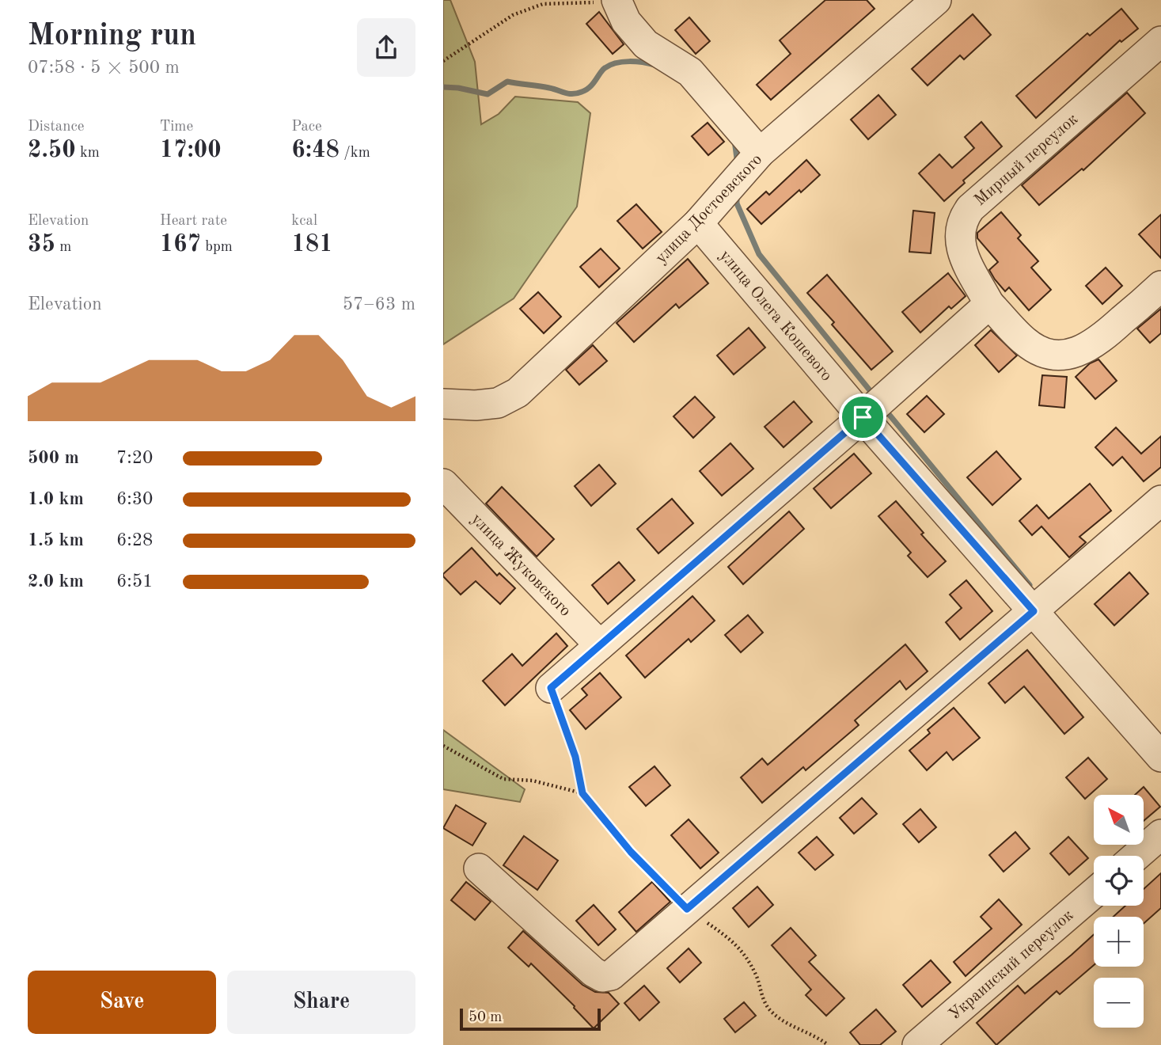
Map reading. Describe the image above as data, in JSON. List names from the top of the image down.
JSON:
{
  "streets": {
    "street": [
      "Мирный переулок",
      "улица Достоевского",
      "улица Олега Кошевого",
      "улица Жуковского",
      "Украинский переулок"
    ]
  },
  "crossings": [
    ["улица Достоевского", "улица Олега Кошевого"]
  ],
  "scale_bar": "50 m",
  "north": "top left",
  "page": {
    "heading": ["Morning run", "07:58 · 5 × 500 m"],
    "stats": [
      ["Distance", "2.50 km"],
      ["Time", "17:00"],
      ["Pace", "6:48 /km"],
      ["Elevation", "35 m"],
      ["Heart rate", "167 bpm"],
      ["kcal", "181"]
    ],
    "chart": ["Elevation", "57–63 m"],
    "list": [
      {
        "name": "500 m",
        "note": "7:20"
      },
      {
        "name": "1.0 km",
        "note": "6:30"
      },
      {
        "name": "1.5 km",
        "note": "6:28"
      },
      {
        "name": "2.0 km",
        "note": "6:51"
      }
    ],
    "map_buttons": ["+", "−"],
    "buttons": ["Save", "Share"],
    "scale": "50 m"
  }
}
